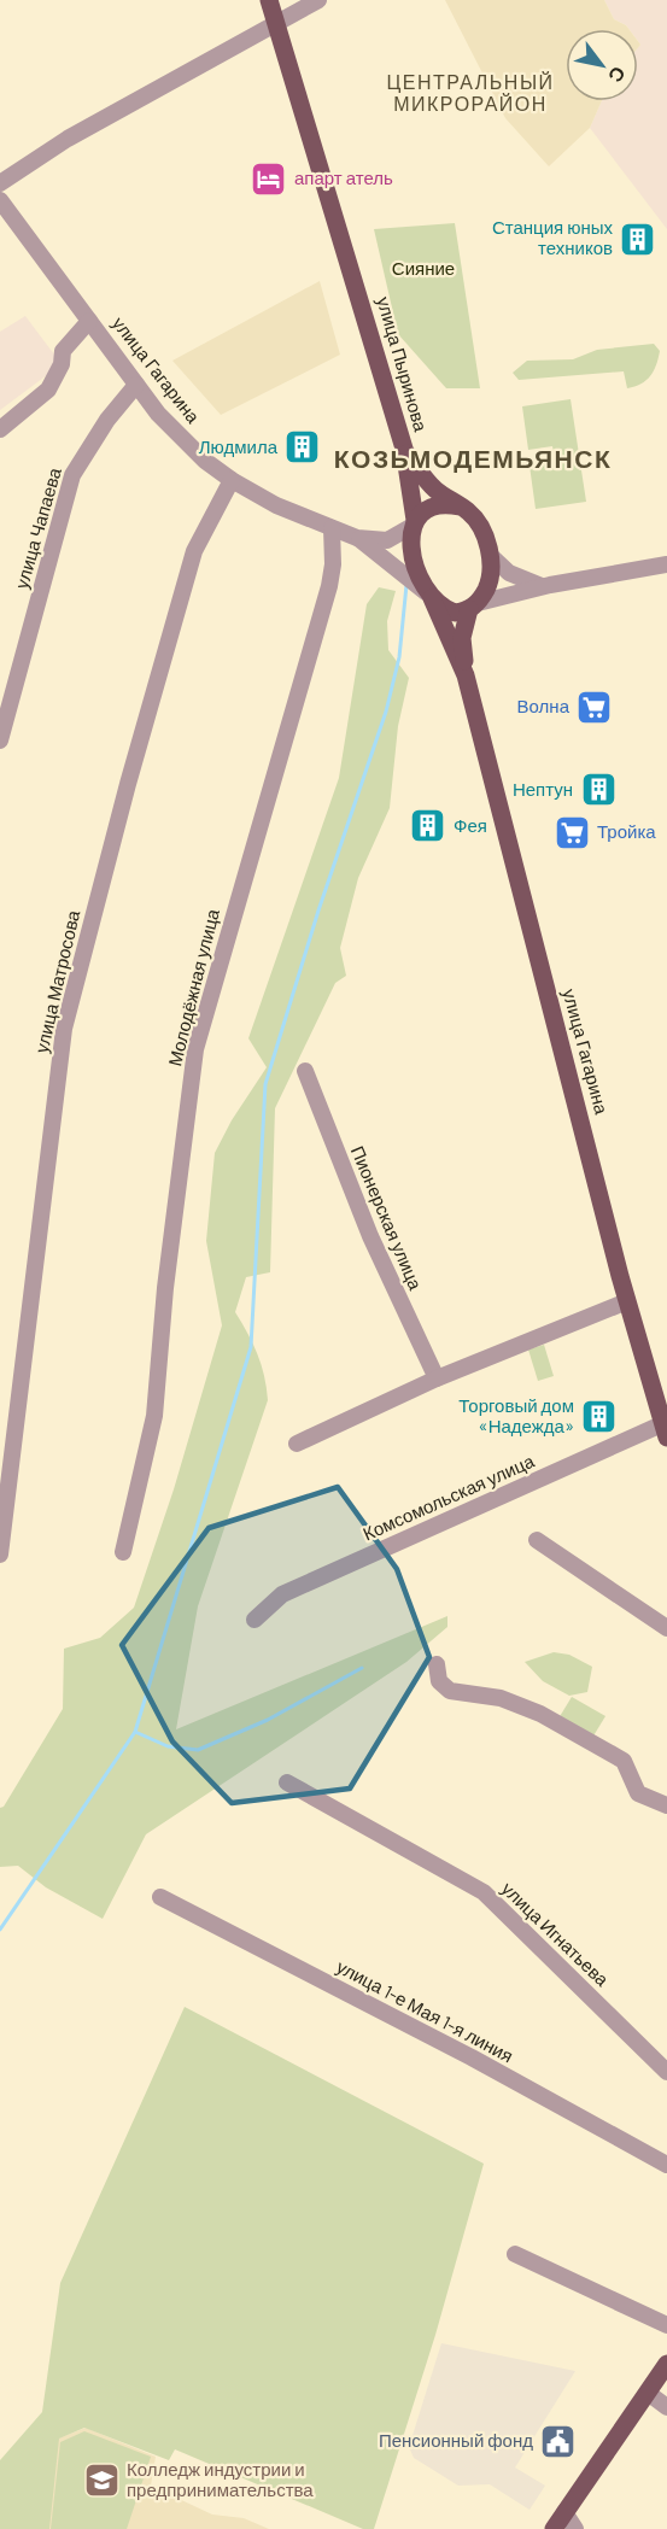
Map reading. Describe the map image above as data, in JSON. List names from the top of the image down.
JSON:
{
  "streets": {
    "main road": ["улица Пыринова", "улица Гагарина"],
    "street": [
      "улица Чапаева",
      "улица Матросова",
      "Молодёжная улица",
      "Пионерская улица",
      "Комсомольская улица",
      "улица Игнатьева",
      "улица 1-е Мая 1-я линия"
    ]
  },
  "crossings": [
    ["улица Пыринова", "улица Гагарина"],
    ["улица Гагарина", "улица Чапаева"],
    ["улица Гагарина", "улица Матросова"],
    ["улица Гагарина", "Молодёжная улица"],
    ["улица Гагарина", "Комсомольская улица"]
  ],
  "districts": ["ЦЕНТРАЛЬНЫЙ МИКРОРАЙОН", "КОЗЬМОДЕМЬЯНСК"],
  "parks": ["Сияние"],
  "places": {
    "hotel": ["апарт атель"],
    "building": [
      "Станция юных техников",
      "Людмила",
      "Нептун",
      "Фея",
      "Торговый дом «Надежда»"
    ],
    "supermarket": ["Волна", "Тройка"],
    "public building": ["Пенсионный фонд"],
    "school or university": ["Колледж индустрии и предпринимательства"]
  },
  "north": "bottom right"
}
